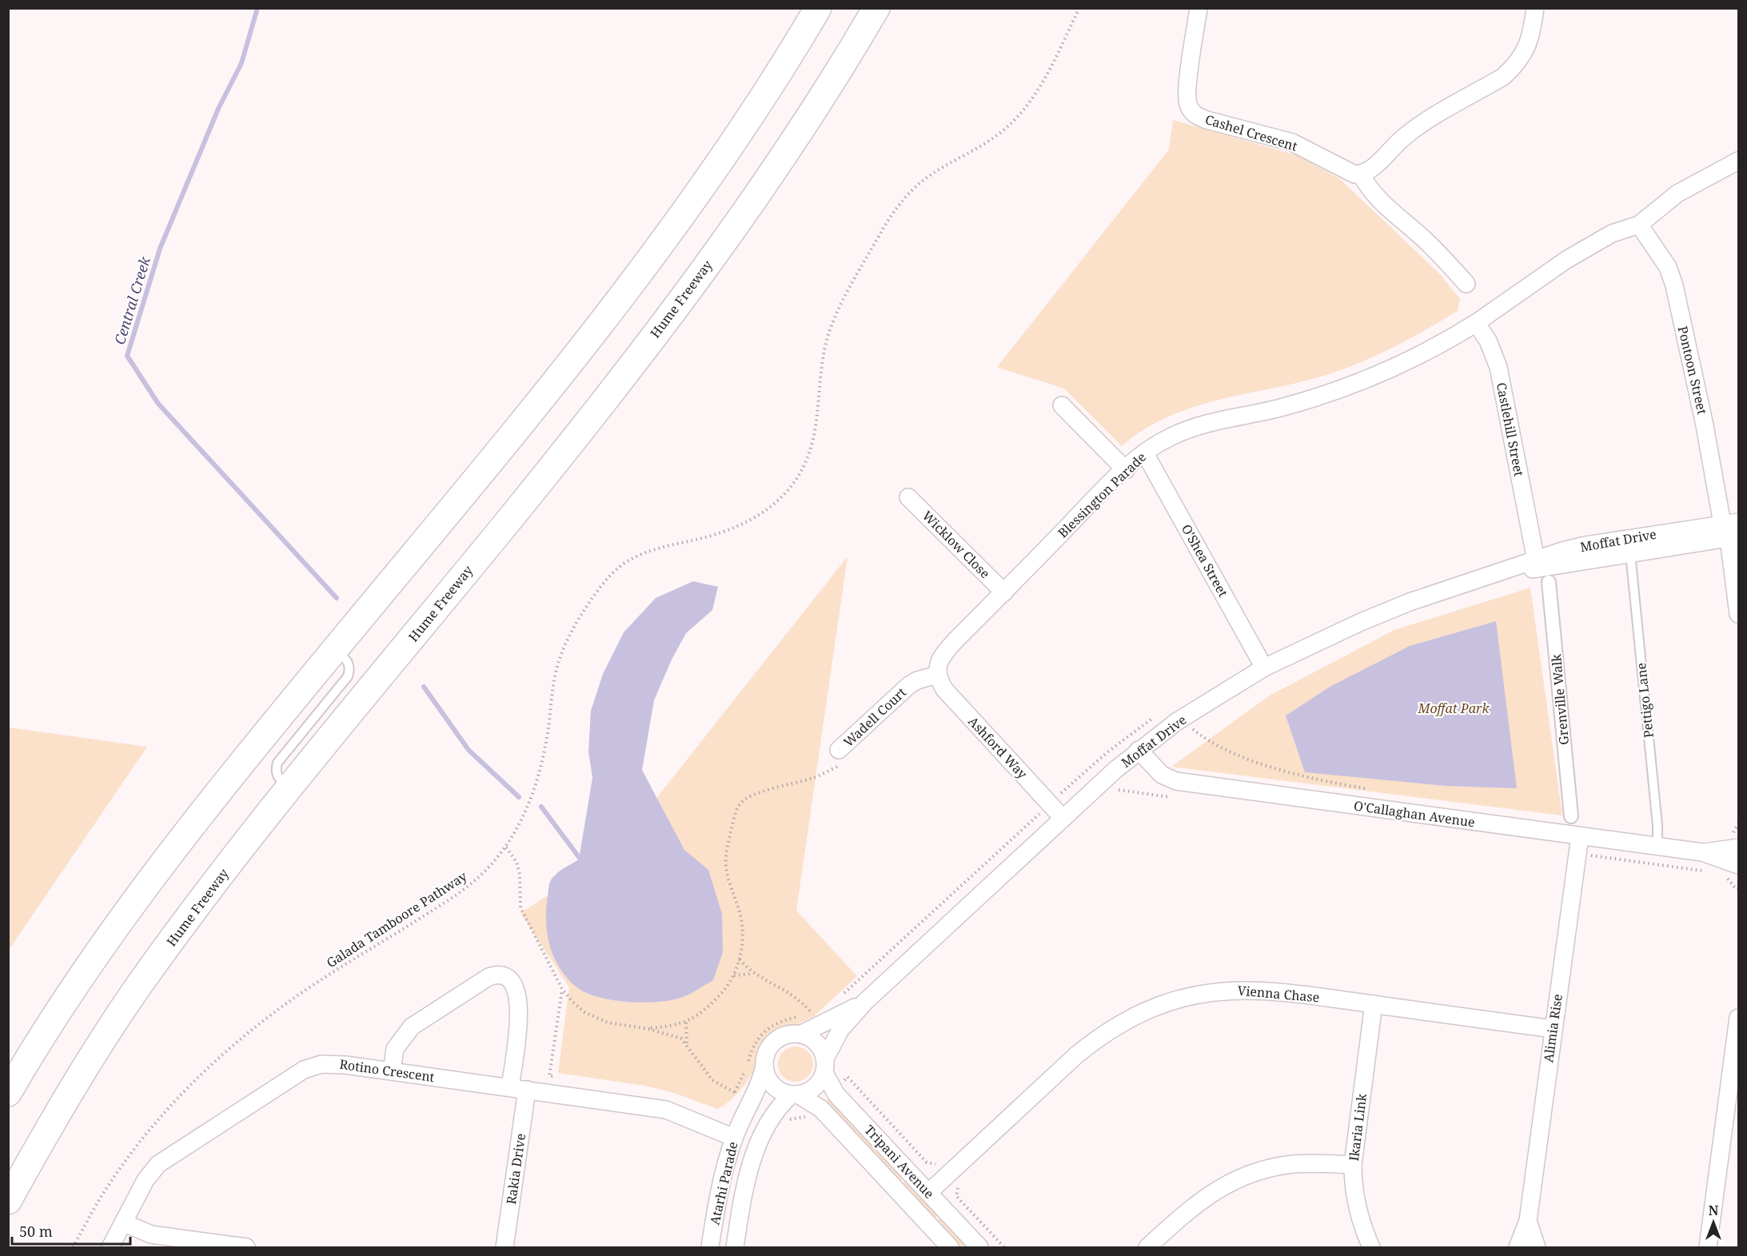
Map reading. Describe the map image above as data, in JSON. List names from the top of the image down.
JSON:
{
  "streets": {
    "highway": ["Hume Freeway"],
    "street": [
      "Cashel Crescent",
      "Pontoon Street",
      "Castlehill Street",
      "Blessington Parade",
      "Moffat Drive",
      "Wicklow Close",
      "O'Shea Street",
      "Grenville Walk",
      "Wadell Court",
      "Ashford Way",
      "O'Callaghan Avenue",
      "Vienna Chase",
      "Alimia Rise",
      "Rotino Crescent",
      "Ikaria Link",
      "Tripani Avenue",
      "Rakia Drive",
      "Atarhi Parade"
    ],
    "lane": ["Pettigo Lane"],
    "path": ["Galada Tamboore Pathway"]
  },
  "crossings": [
    ["Pontoon Street", "Moffat Drive"],
    ["Castlehill Street", "Blessington Parade"],
    ["Castlehill Street", "Moffat Drive"],
    ["Blessington Parade", "Wicklow Close"],
    ["Blessington Parade", "O'Shea Street"],
    ["Blessington Parade", "Wadell Court"],
    ["Blessington Parade", "Ashford Way"],
    ["Moffat Drive", "O'Shea Street"],
    ["Moffat Drive", "Pettigo Lane"],
    ["Moffat Drive", "Ashford Way"],
    ["Moffat Drive", "O'Callaghan Avenue"],
    ["Moffat Drive", "Tripani Avenue"],
    ["Moffat Drive", "Atarhi Parade"],
    ["Pettigo Lane", "O'Callaghan Avenue"],
    ["Wadell Court", "Ashford Way"],
    ["O'Callaghan Avenue", "Alimia Rise"],
    ["Vienna Chase", "Alimia Rise"],
    ["Vienna Chase", "Ikaria Link"],
    ["Vienna Chase", "Tripani Avenue"],
    ["Rotino Crescent", "Rakia Drive"],
    ["Rotino Crescent", "Atarhi Parade"],
    ["Tripani Avenue", "Atarhi Parade"]
  ],
  "water": ["Central Creek"],
  "parks": ["Moffat Park"],
  "scale_bar": "50 m",
  "north": "top"
}
